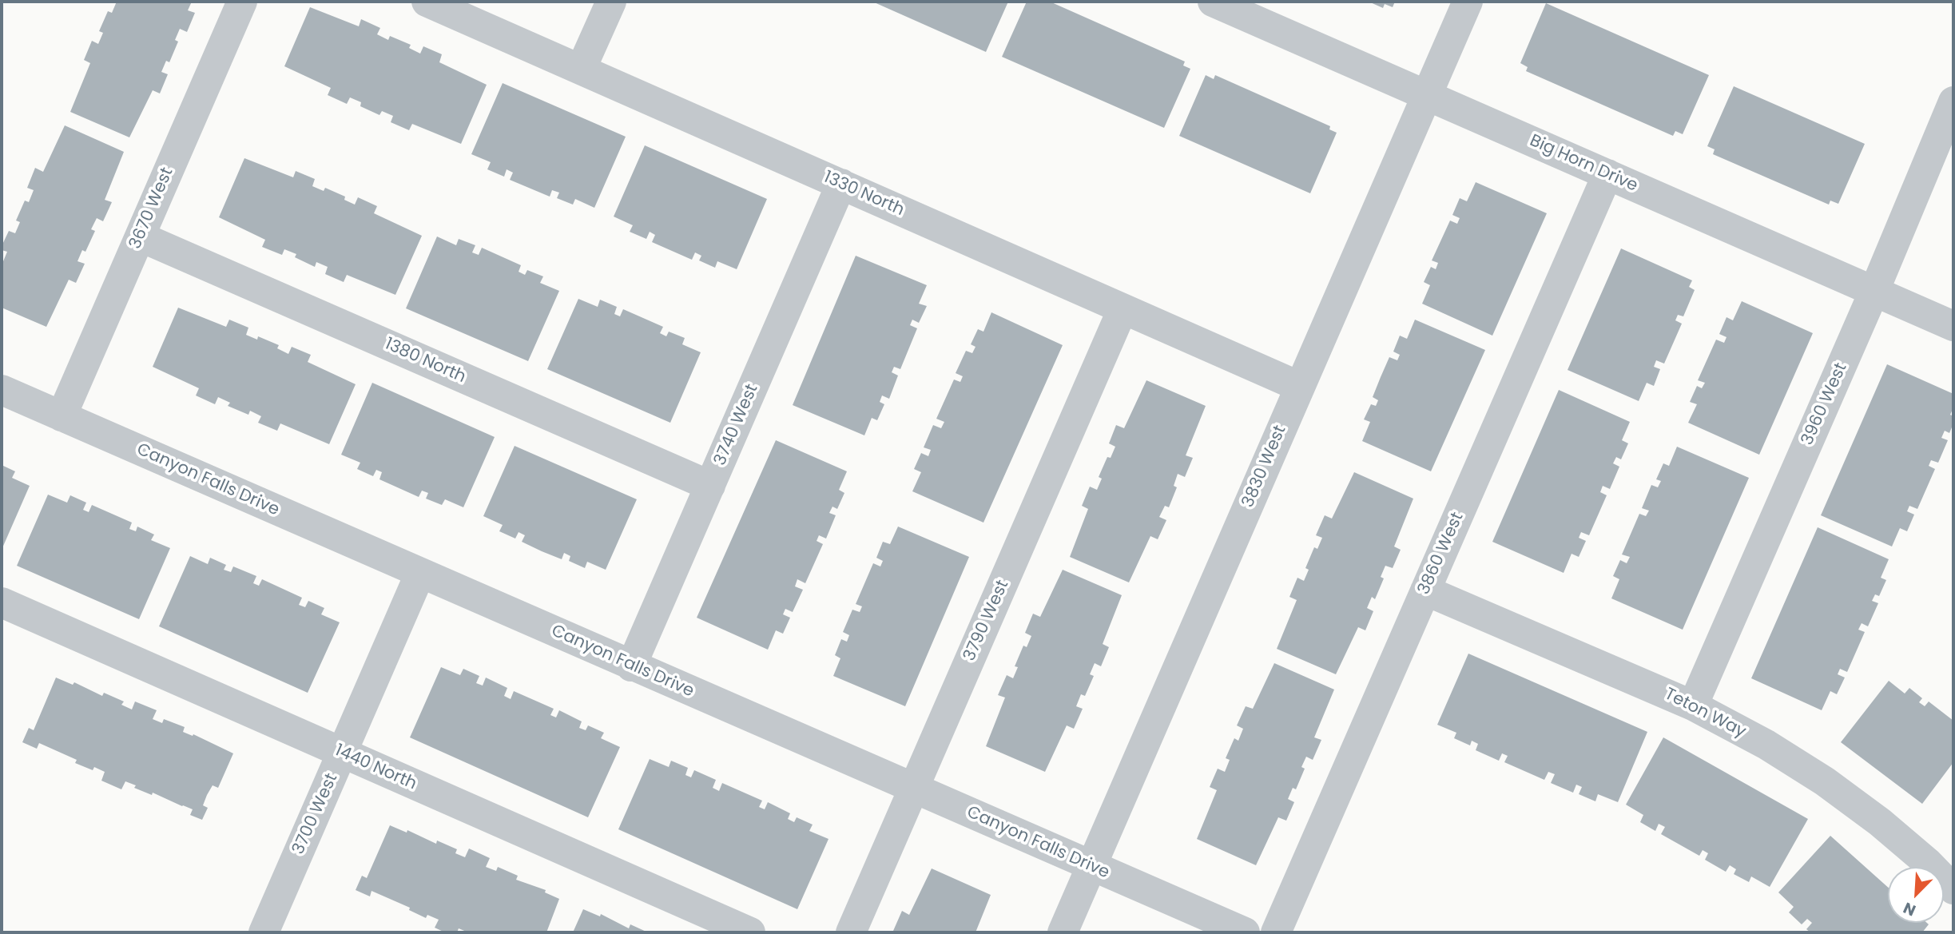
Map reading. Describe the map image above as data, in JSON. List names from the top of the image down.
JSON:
{
  "streets": {
    "street": [
      "Big Horn Drive",
      "1330 North",
      "3670 West",
      "1380 North",
      "3960 West",
      "3740 West",
      "3830 West",
      "Canyon Falls Drive",
      "3860 West",
      "3790 West",
      "Teton Way",
      "1440 North",
      "3700 West"
    ]
  },
  "crossings": [
    ["Big Horn Drive", "3960 West"],
    ["Big Horn Drive", "3830 West"],
    ["Big Horn Drive", "3860 West"],
    ["1330 North", "3740 West"],
    ["1330 North", "3830 West"],
    ["1330 North", "3790 West"],
    ["3670 West", "1380 North"],
    ["3670 West", "Canyon Falls Drive"],
    ["1380 North", "3740 West"],
    ["3960 West", "Teton Way"],
    ["3740 West", "Canyon Falls Drive"],
    ["3830 West", "Canyon Falls Drive"],
    ["Canyon Falls Drive", "3790 West"],
    ["Canyon Falls Drive", "3700 West"],
    ["3860 West", "Teton Way"],
    ["1440 North", "3700 West"]
  ],
  "north": "bottom left"
}
